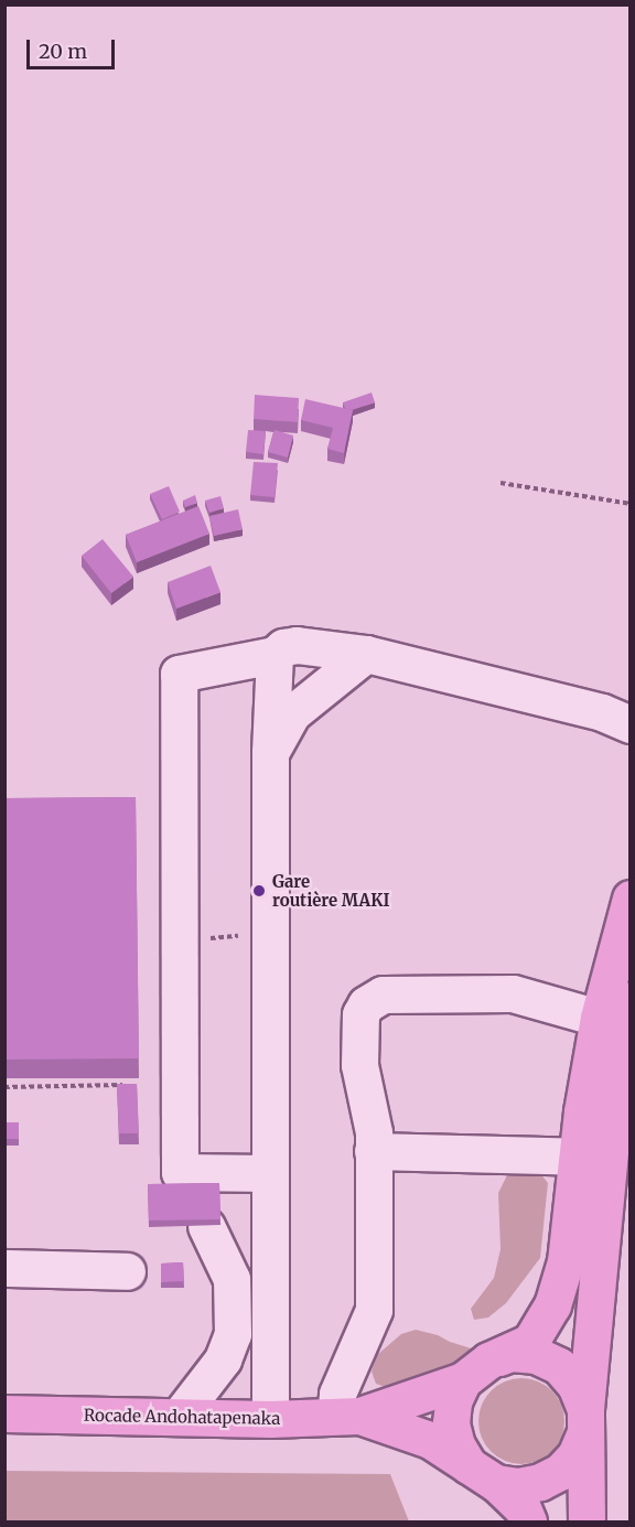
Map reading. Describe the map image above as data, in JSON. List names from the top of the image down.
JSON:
{
  "streets": {
    "main road": ["Rocade Andohatapenaka"]
  },
  "places": ["Gare routière MAKI"],
  "scale_bar": "20 m"
}
